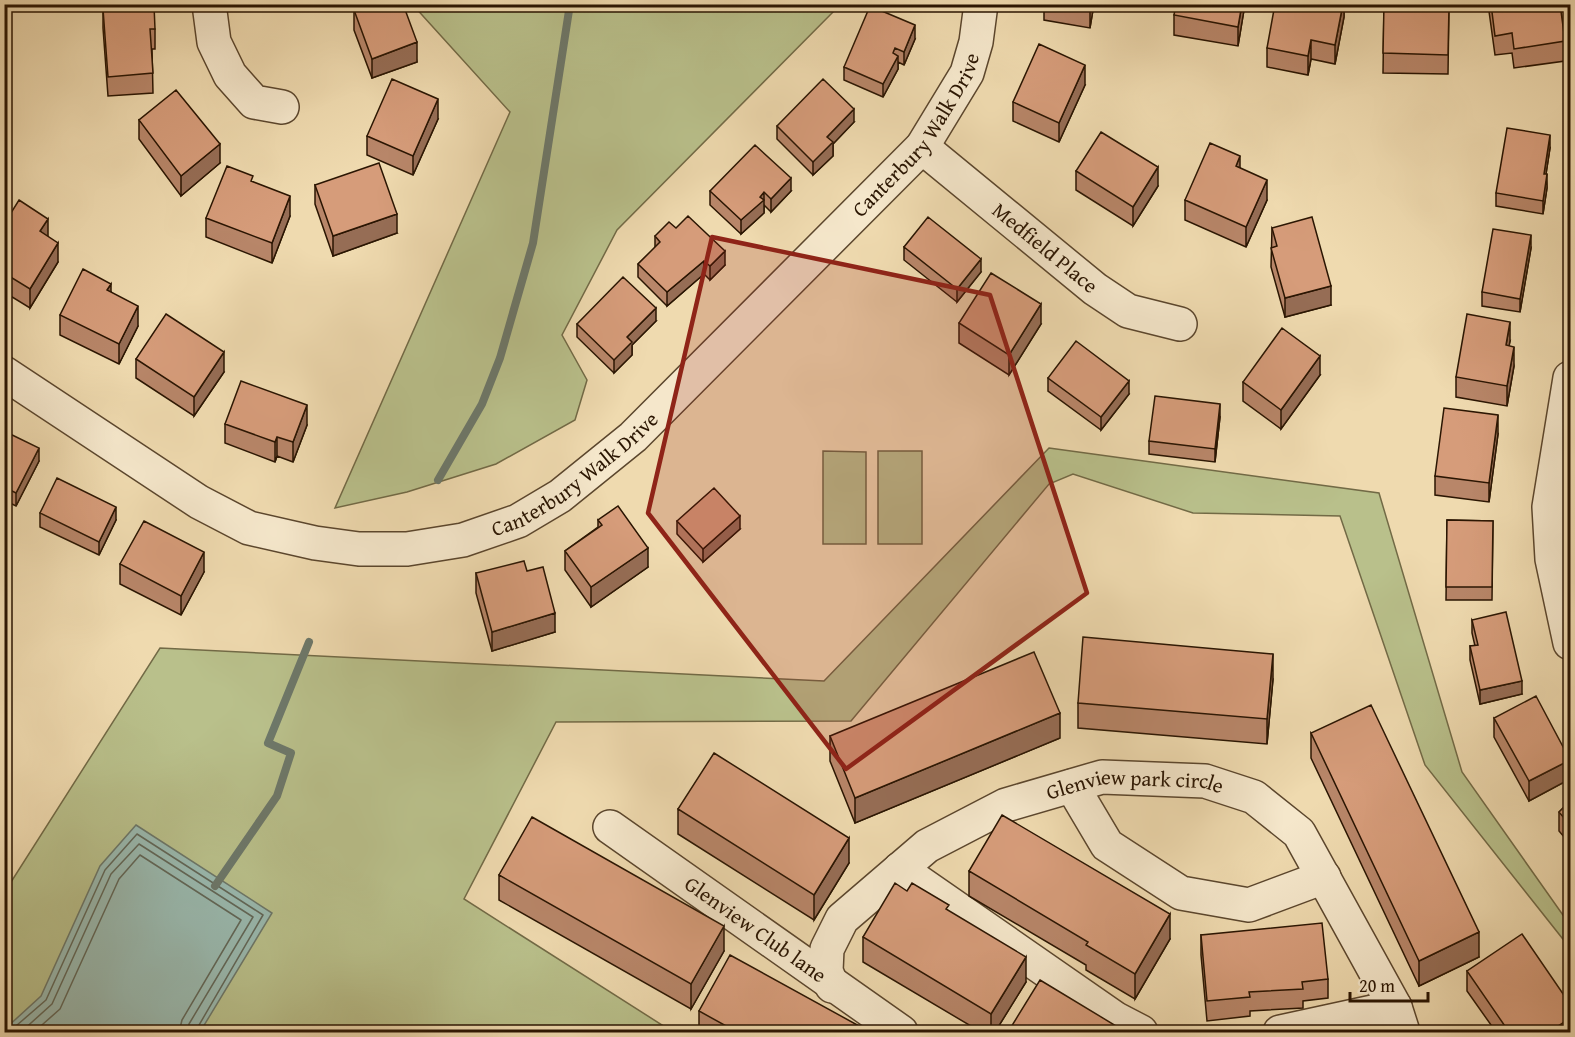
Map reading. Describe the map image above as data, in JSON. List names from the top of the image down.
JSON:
{
  "streets": {
    "street": [
      "Canterbury Walk Drive",
      "Medfield Place",
      "Glenview park circle",
      "Glenview Club lane"
    ]
  },
  "crossings": [
    ["Canterbury Walk Drive", "Medfield Place"],
    ["Glenview park circle", "Glenview Club lane"]
  ],
  "scale_bar": "20 m"
}
